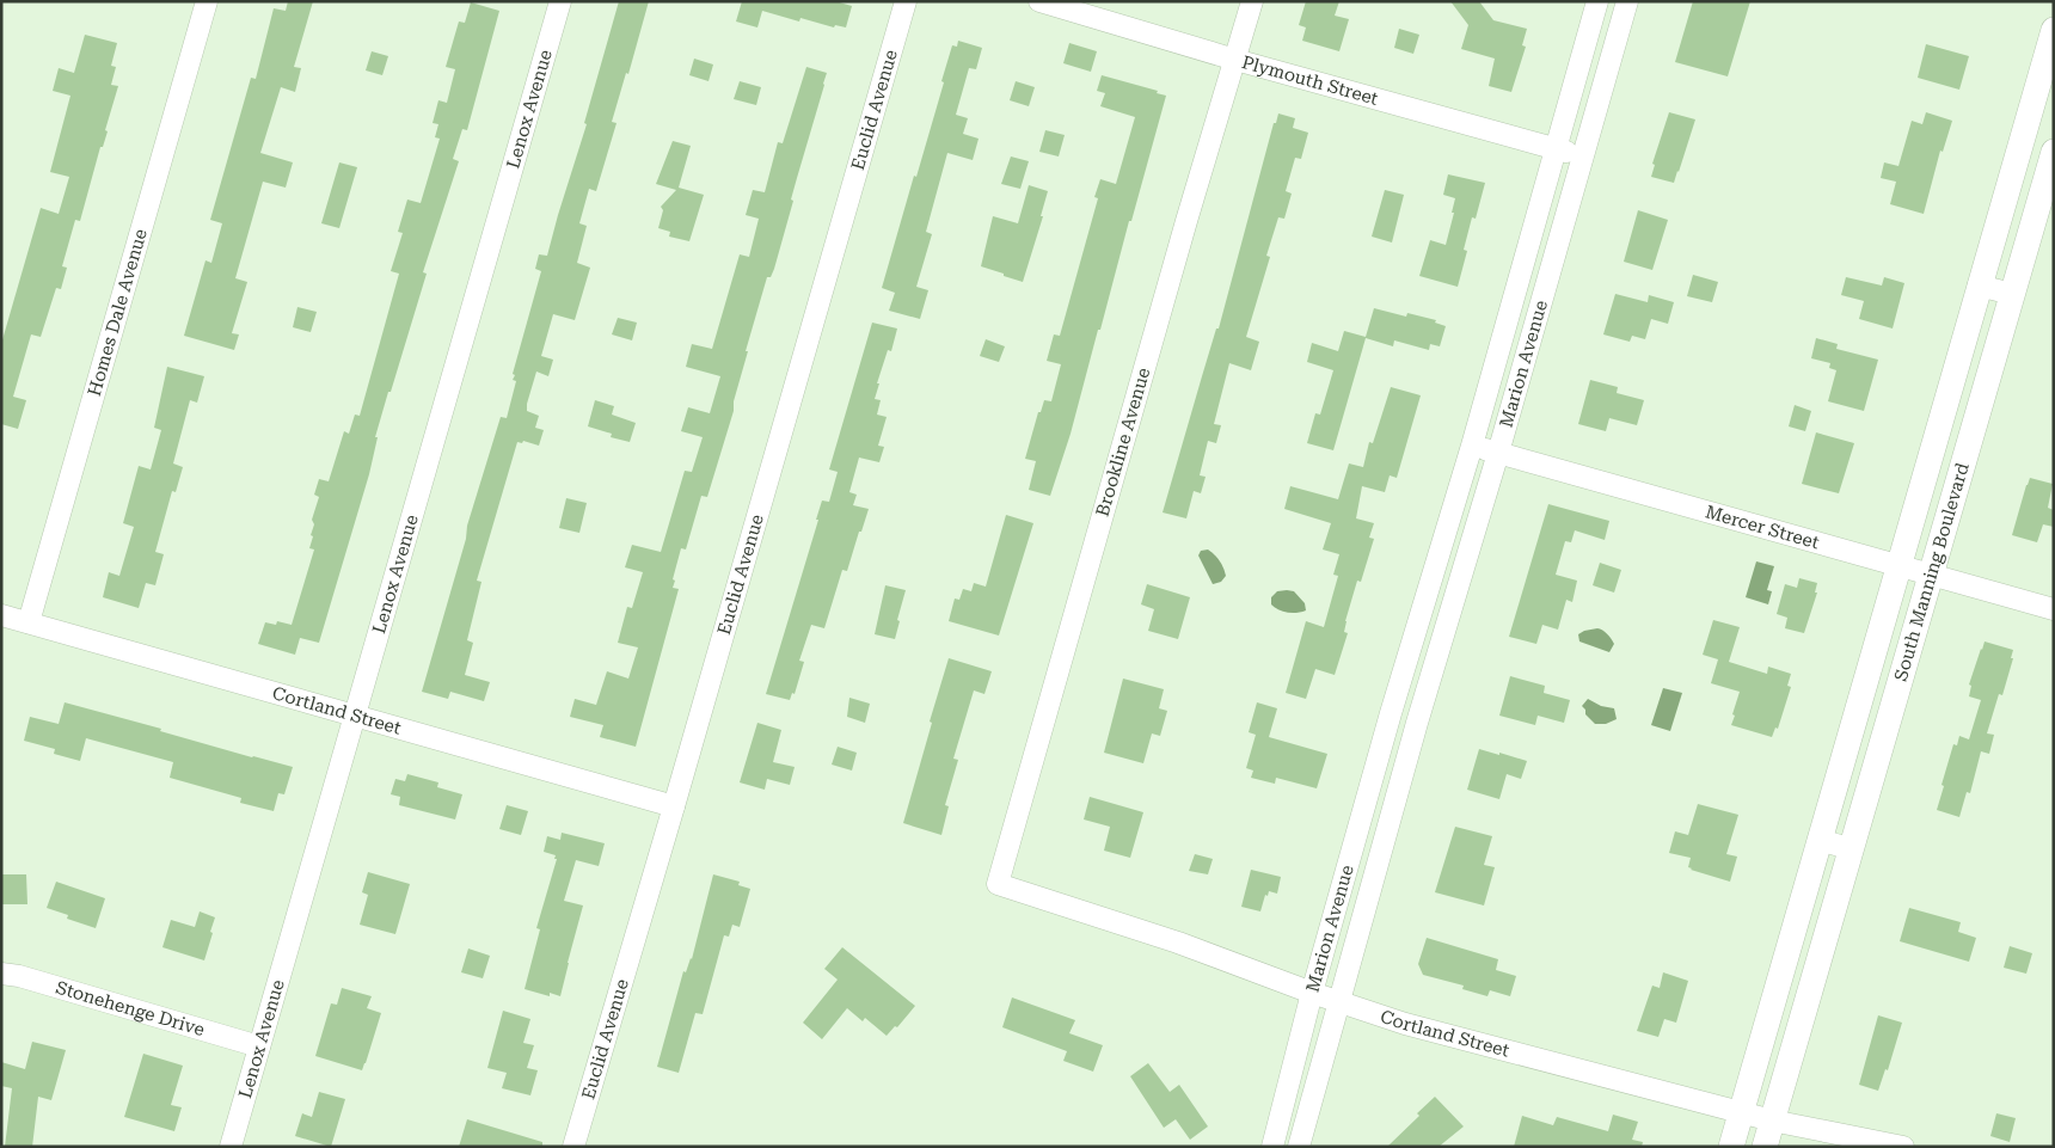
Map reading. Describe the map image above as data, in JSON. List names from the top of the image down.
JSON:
{
  "streets": {
    "street": [
      "Plymouth Street",
      "Lenox Avenue",
      "Euclid Avenue",
      "Homes Dale Avenue",
      "Marion Avenue",
      "Brookline Avenue",
      "Mercer Street",
      "South Manning Boulevard",
      "Cortland Street",
      "Stonehenge Drive"
    ]
  },
  "crossings": [
    ["Plymouth Street", "Marion Avenue"],
    ["Plymouth Street", "Brookline Avenue"],
    ["Lenox Avenue", "Cortland Street"],
    ["Lenox Avenue", "Stonehenge Drive"],
    ["Euclid Avenue", "Cortland Street"],
    ["Homes Dale Avenue", "Cortland Street"],
    ["Marion Avenue", "Mercer Street"],
    ["Marion Avenue", "Cortland Street"],
    ["Brookline Avenue", "Cortland Street"],
    ["Mercer Street", "South Manning Boulevard"],
    ["South Manning Boulevard", "Cortland Street"]
  ]
}
